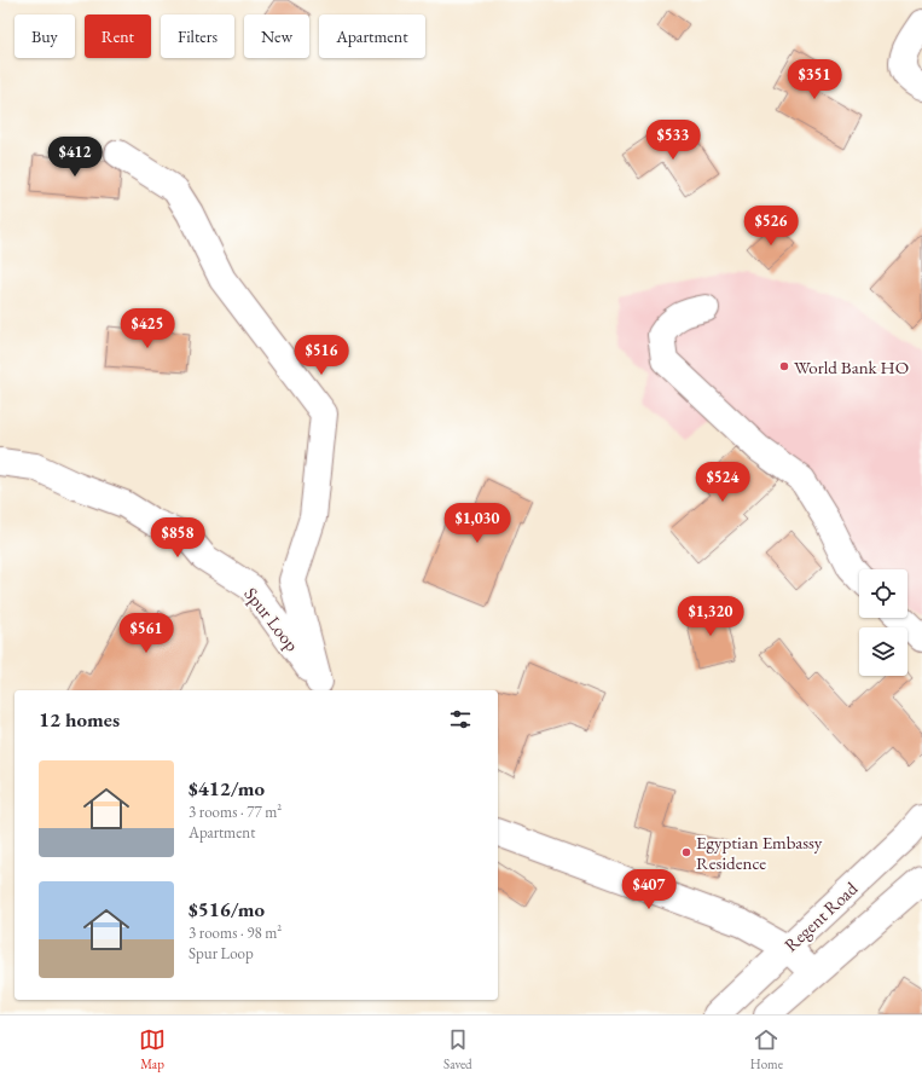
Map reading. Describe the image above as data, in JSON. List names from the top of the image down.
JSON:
{
  "streets": {
    "street": ["Spur Loop", "Regent Road"]
  },
  "places": ["World Bank HO", "Egyptian Embassy Residence"],
  "page": {
    "chip": [
      "Buy",
      "Rent",
      "Filters",
      "New",
      "Apartment"
    ],
    "price": [
      "$351",
      "$533",
      "$412",
      "$526",
      "$425",
      "$516",
      "$524",
      "$1,030",
      "$858",
      "$1,320",
      "$561",
      "$407"
    ],
    "heading": "12 homes",
    "list": [
      {
        "name": "$412/mo",
        "note": "3 rooms · 77 m² · Apartment"
      },
      {
        "name": "$516/mo",
        "note": "3 rooms · 98 m² · Spur Loop"
      }
    ],
    "tabs": ["Map", "Saved", "Home"]
  }
}
